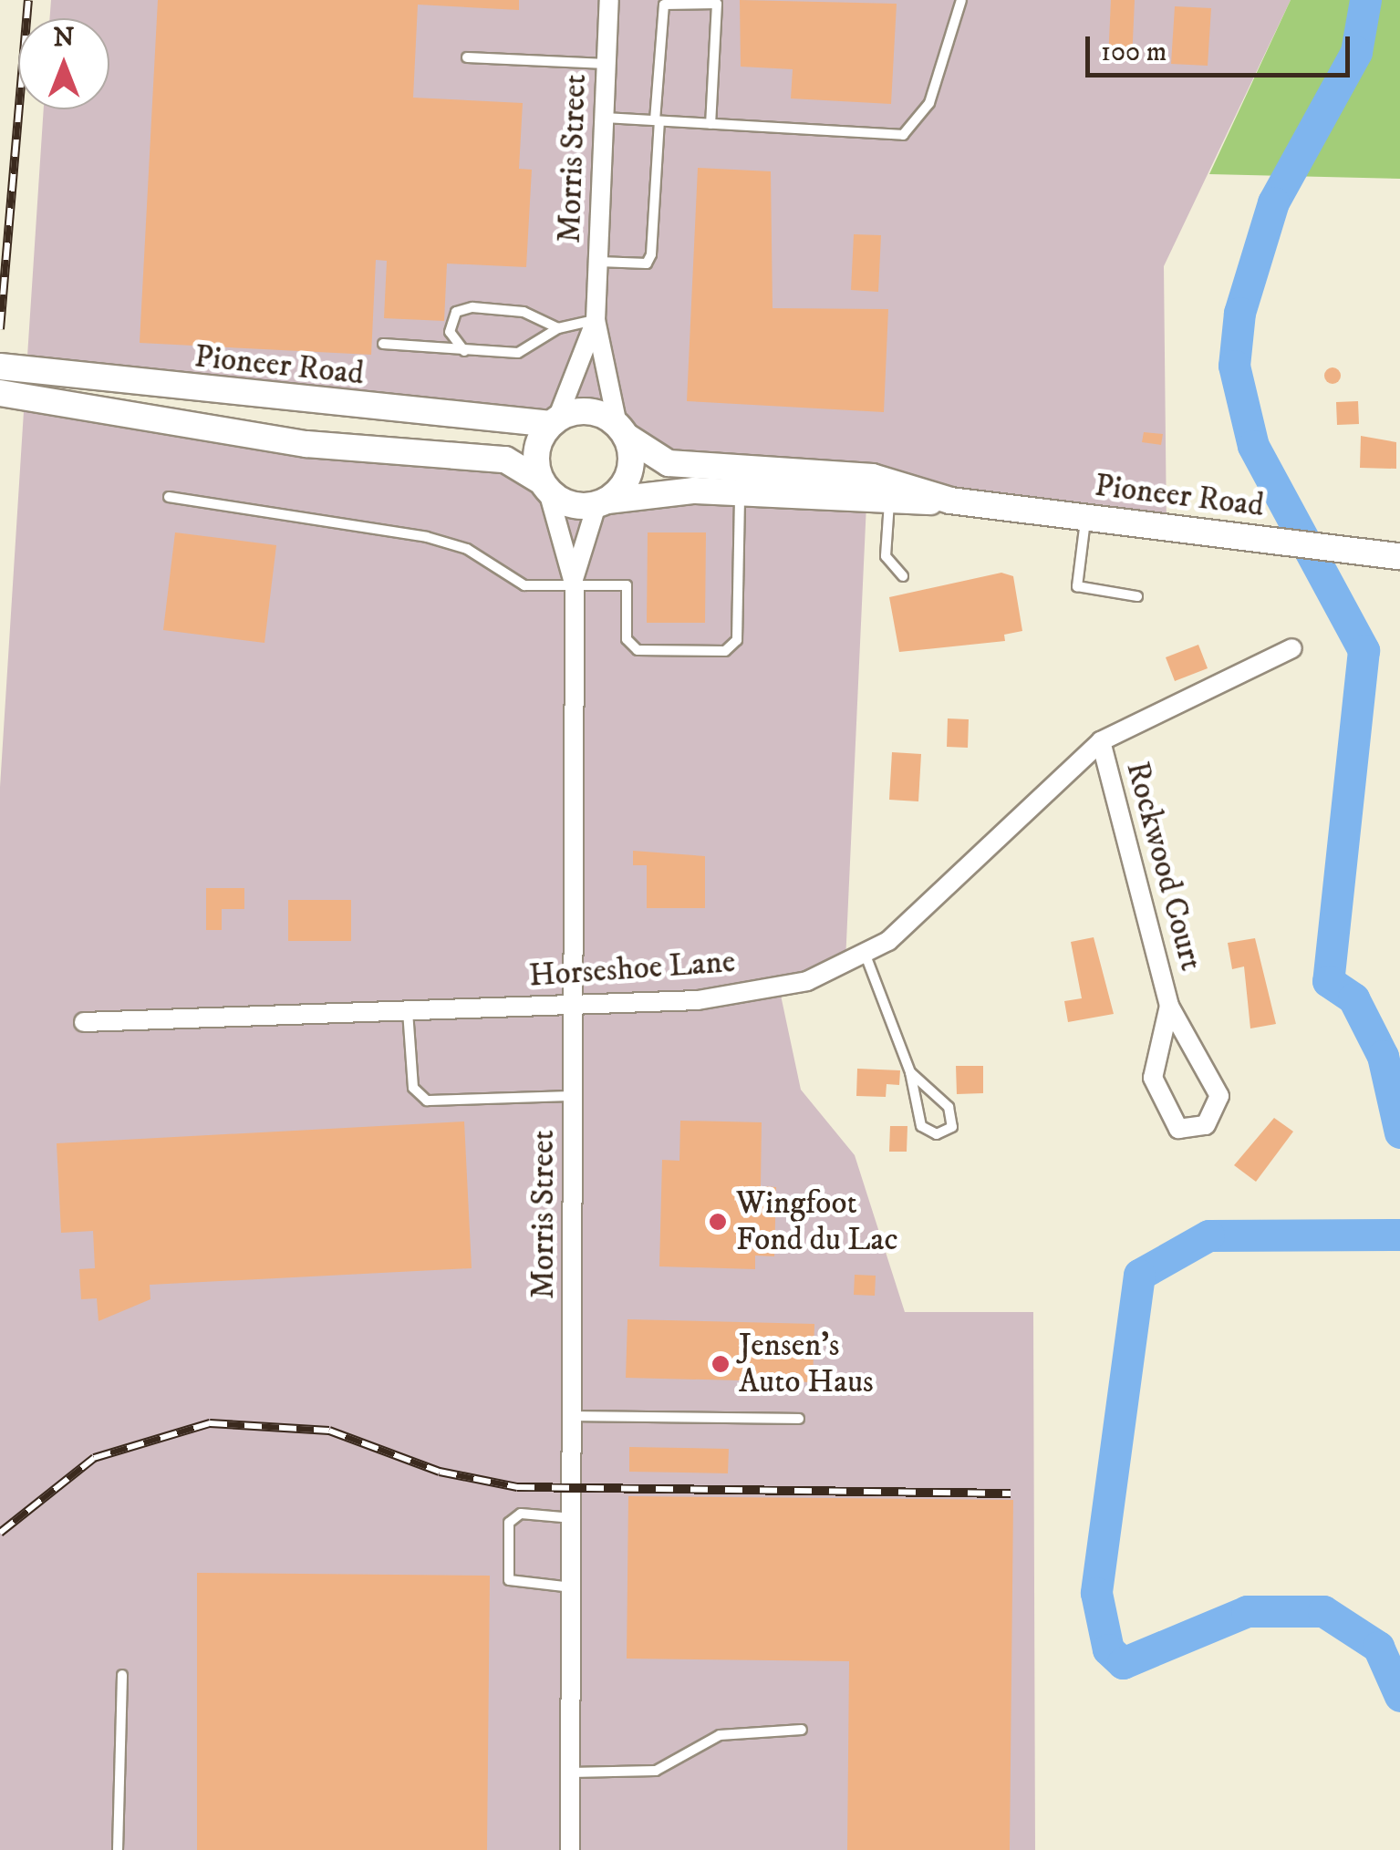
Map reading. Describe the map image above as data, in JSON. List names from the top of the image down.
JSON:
{
  "streets": {
    "main road": ["Pioneer Road"],
    "street": ["Morris Street", "Rockwood Court", "Horseshoe Lane"]
  },
  "crossings": [
    ["Morris Street", "Pioneer Road"],
    ["Morris Street", "Horseshoe Lane"],
    ["Rockwood Court", "Horseshoe Lane"]
  ],
  "places": ["Wingfoot Fond du Lac", "Jensen's Auto Haus"],
  "scale_bar": "100 m",
  "north": "top"
}
